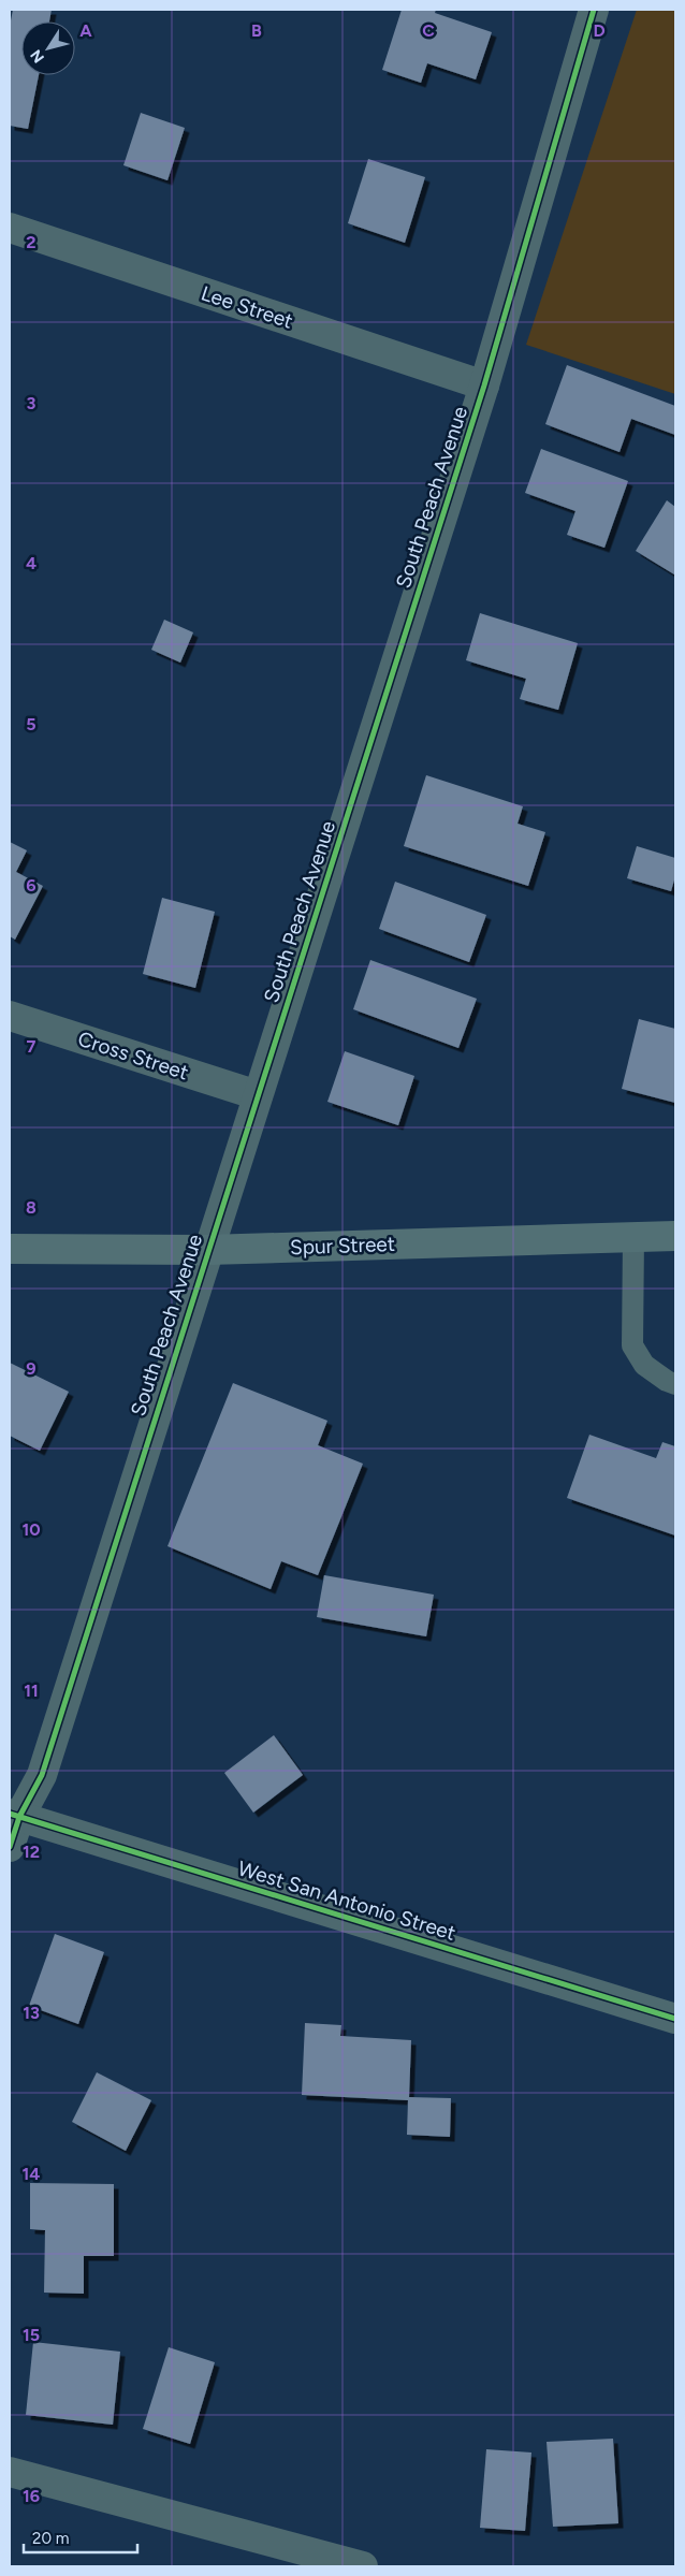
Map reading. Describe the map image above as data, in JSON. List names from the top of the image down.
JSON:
{
  "streets": {
    "main road": ["Spur Street"],
    "street": [
      "Lee Street",
      "South Peach Avenue",
      "Cross Street",
      "West San Antonio Street"
    ]
  },
  "crossings": [
    ["Lee Street", "South Peach Avenue"],
    ["South Peach Avenue", "Cross Street"],
    ["South Peach Avenue", "Spur Street"],
    ["South Peach Avenue", "West San Antonio Street"]
  ],
  "scale_bar": "20 m",
  "north": "bottom left",
  "grid": {
    "columns": [
      "A",
      "B",
      "C",
      "D"
    ],
    "rows": [
      "2",
      "3",
      "4",
      "5",
      "6",
      "7",
      "8",
      "9",
      "10",
      "11",
      "12",
      "13",
      "14",
      "15",
      "16"
    ]
  }
}
